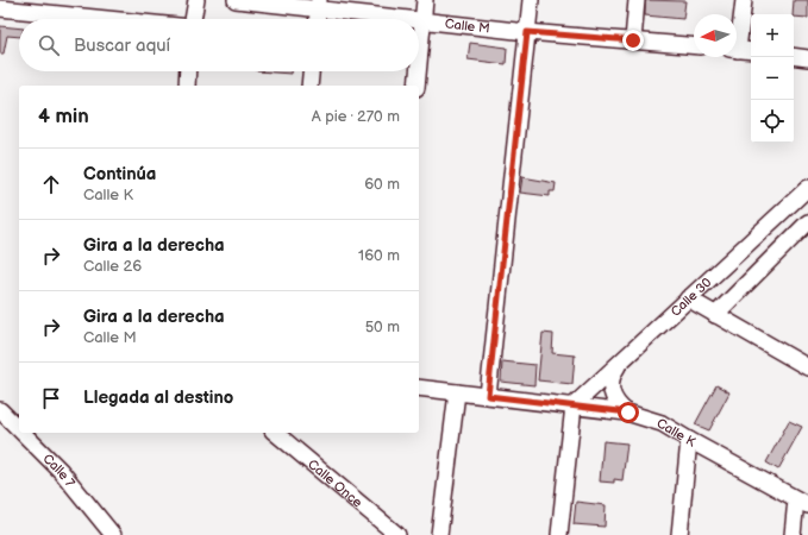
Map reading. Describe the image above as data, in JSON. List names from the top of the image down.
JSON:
{
  "streets": {
    "street": [
      "Calle M",
      "Calle 30",
      "Calle K",
      "Calle 7",
      "Calle Once"
    ]
  },
  "crossings": [
    ["Calle 30", "Calle K"]
  ],
  "north": "left",
  "page": {
    "map_buttons": ["+", "−"],
    "search": "Buscar aquí",
    "heading": ["4 min", "A pie · 270 m"],
    "list": [
      ["Continúa", "Calle K", "60 m"],
      ["Gira a la derecha", "Calle 26", "160 m"],
      ["Gira a la derecha", "Calle M", "50 m"],
      "Llegada al destino"
    ]
  }
}
